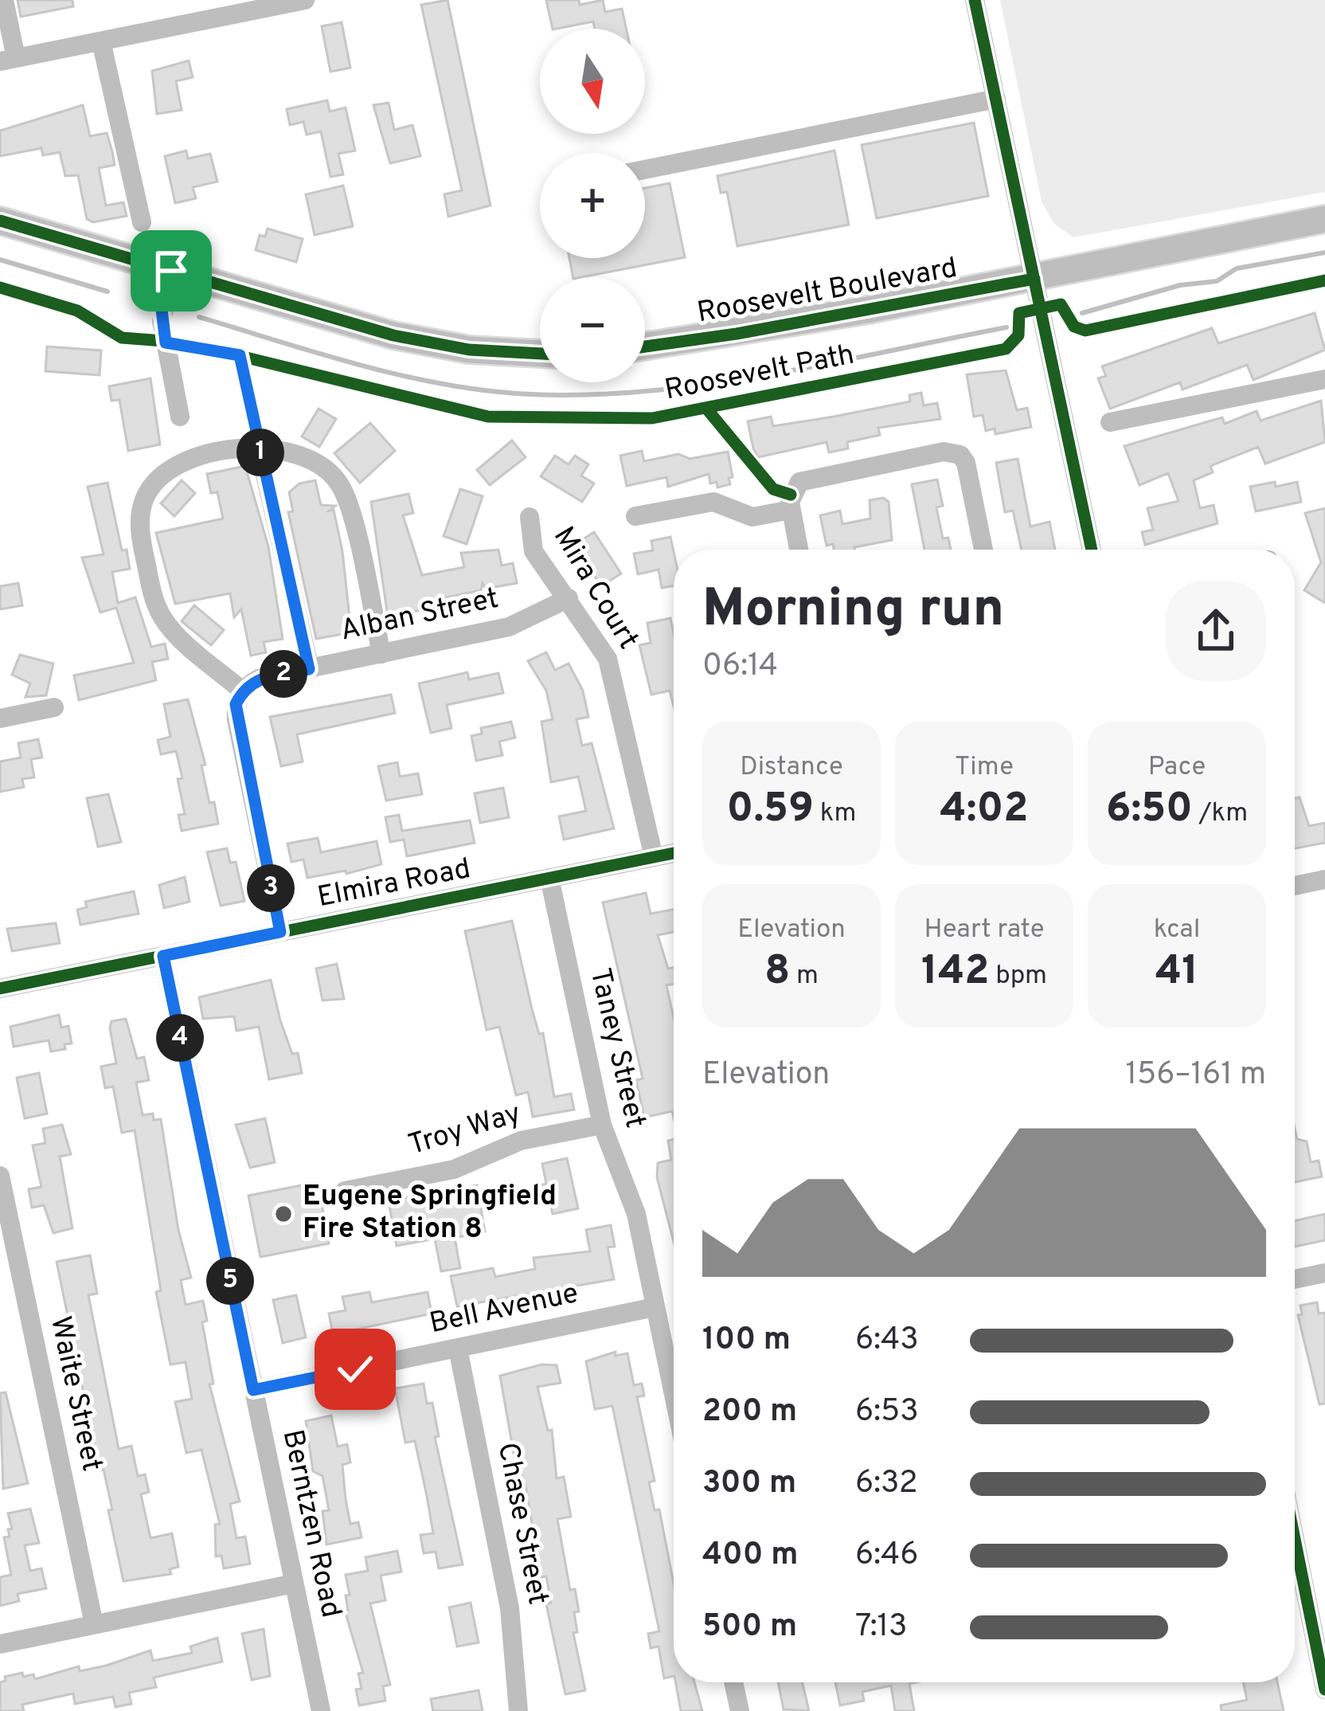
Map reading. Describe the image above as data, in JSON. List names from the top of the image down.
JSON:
{
  "streets": {
    "main road": ["Roosevelt Boulevard"],
    "street": [
      "Mira Court",
      "Alban Street",
      "Elmira Road",
      "Taney Street",
      "Troy Way",
      "Bell Avenue",
      "Waite Street",
      "Berntzen Road",
      "Chase Street"
    ],
    "cycle path": ["Roosevelt Path"]
  },
  "crossings": [
    ["Mira Court", "Alban Street"],
    ["Mira Court", "Elmira Road"],
    ["Elmira Road", "Taney Street"],
    ["Elmira Road", "Berntzen Road"],
    ["Taney Street", "Troy Way"],
    ["Taney Street", "Bell Avenue"],
    ["Bell Avenue", "Berntzen Road"],
    ["Bell Avenue", "Chase Street"]
  ],
  "places": ["Eugene Springfield Fire Station 8"],
  "north": "bottom",
  "page": {
    "map_buttons": ["+", "−"],
    "pins": [
      "1",
      "2",
      "3",
      "4",
      "5"
    ],
    "heading": ["Morning run", "06:14"],
    "stats": [
      ["Distance", "0.59 km"],
      ["Time", "4:02"],
      ["Pace", "6:50 /km"],
      ["Elevation", "8 m"],
      ["Heart rate", "142 bpm"],
      ["kcal", "41"]
    ],
    "chart": ["Elevation", "156–161 m"],
    "list": [
      {
        "name": "100 m",
        "note": "6:43"
      },
      {
        "name": "200 m",
        "note": "6:53"
      },
      {
        "name": "300 m",
        "note": "6:32"
      },
      {
        "name": "400 m",
        "note": "6:46"
      },
      {
        "name": "500 m",
        "note": "7:13"
      }
    ]
  }
}
